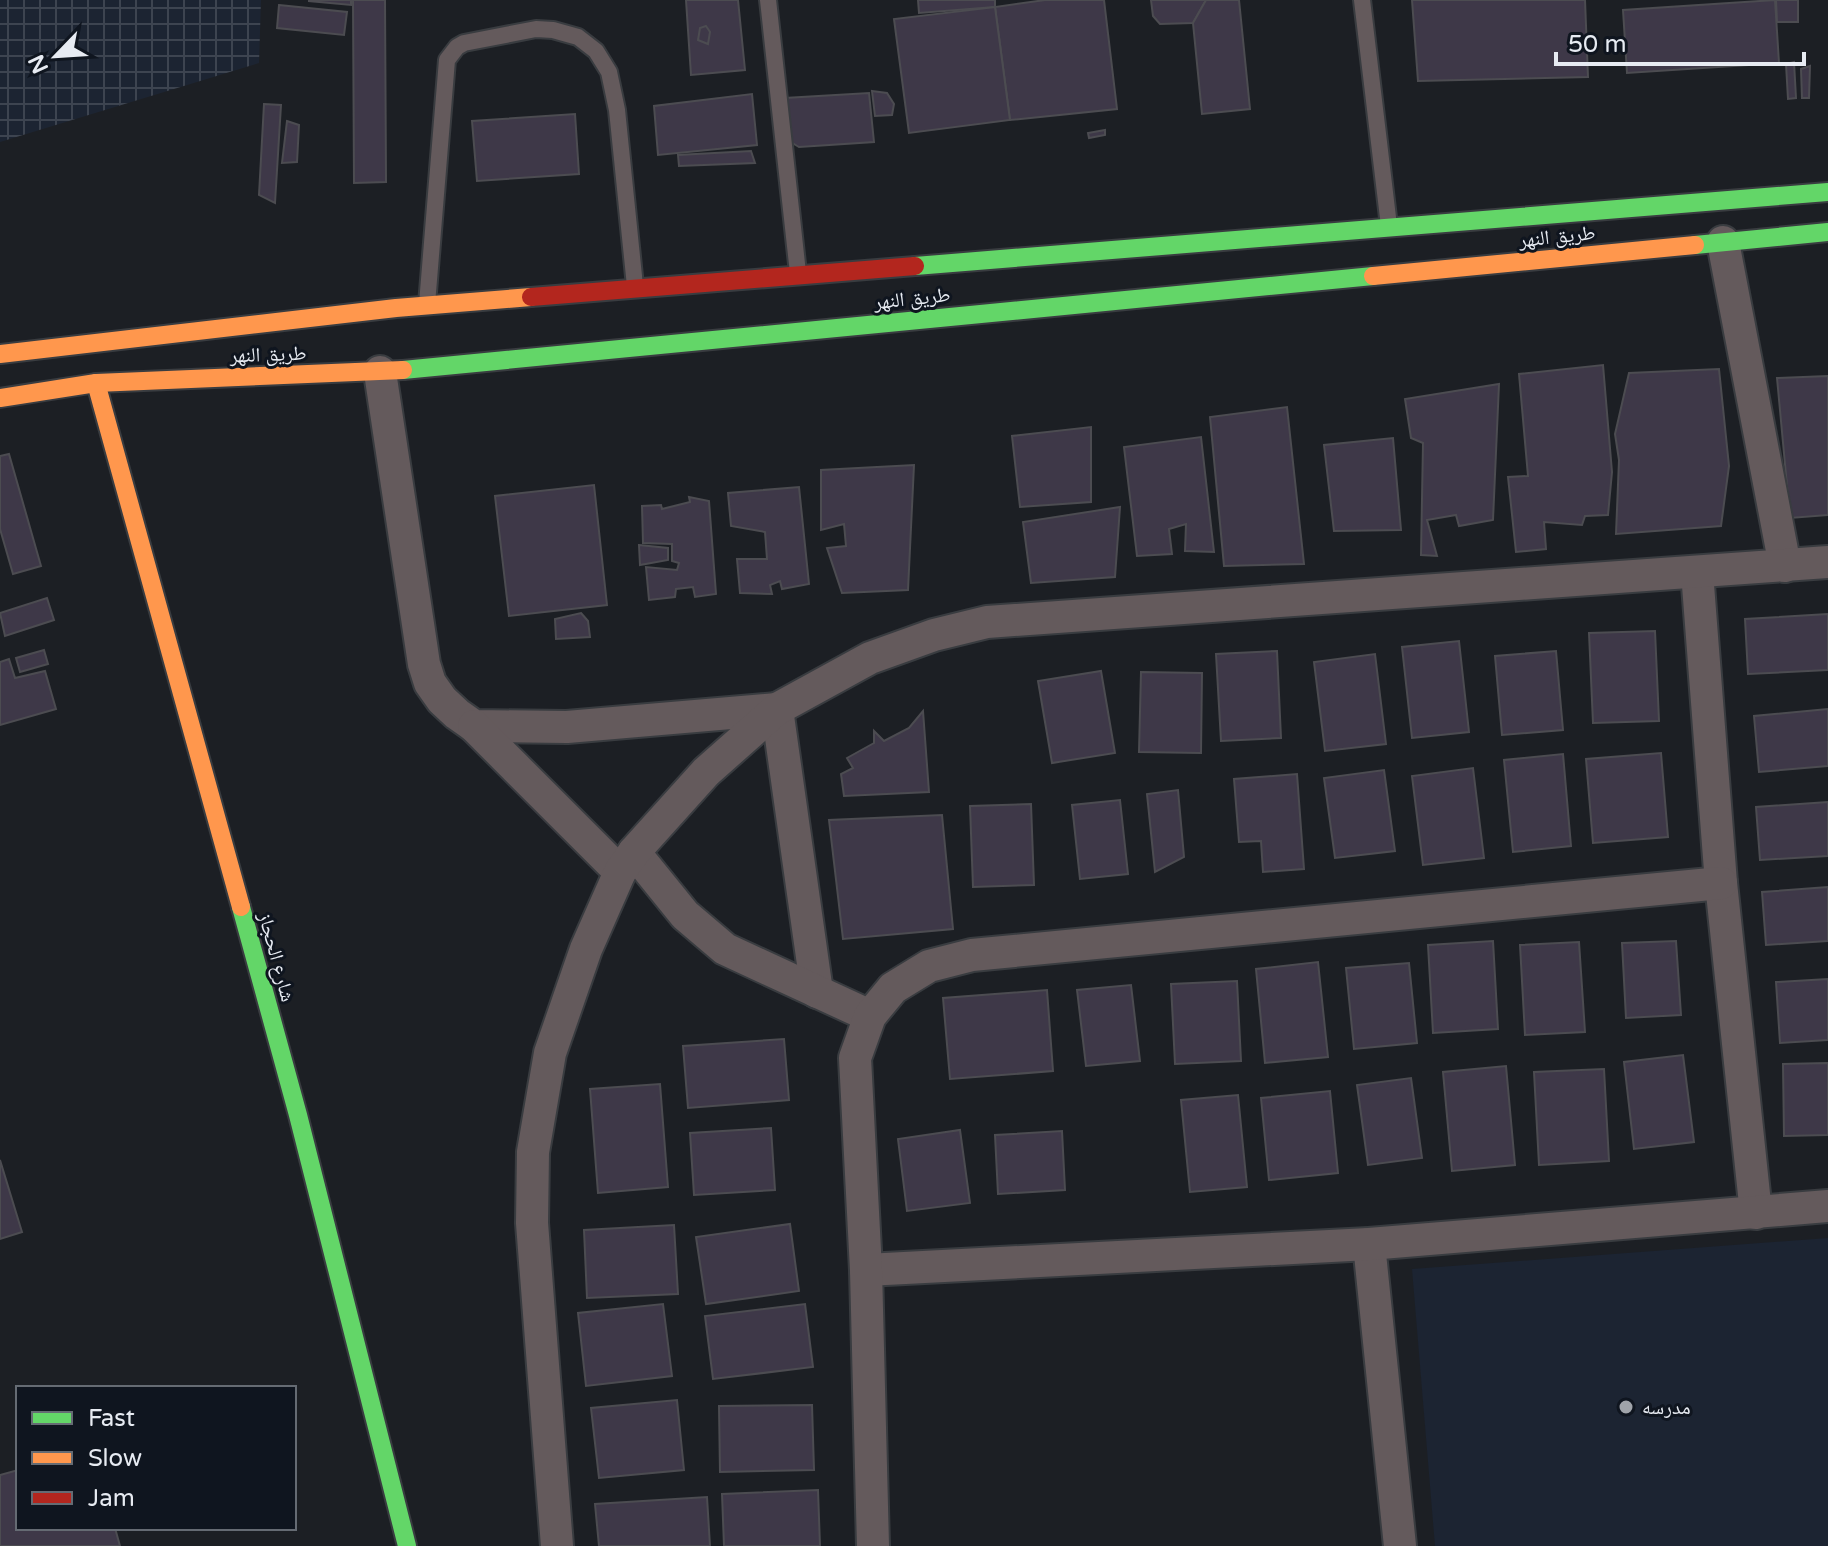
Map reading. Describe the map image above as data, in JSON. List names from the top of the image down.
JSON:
{
  "streets": {
    "main road": ["طريق النهر", "شارع الحجاز"]
  },
  "crossings": [
    ["طريق النهر", "شارع الحجاز"]
  ],
  "places": ["مدرسه"],
  "legend": ["Fast", "Slow", "Jam"],
  "scale_bar": "50 m",
  "north": "bottom left"
}
